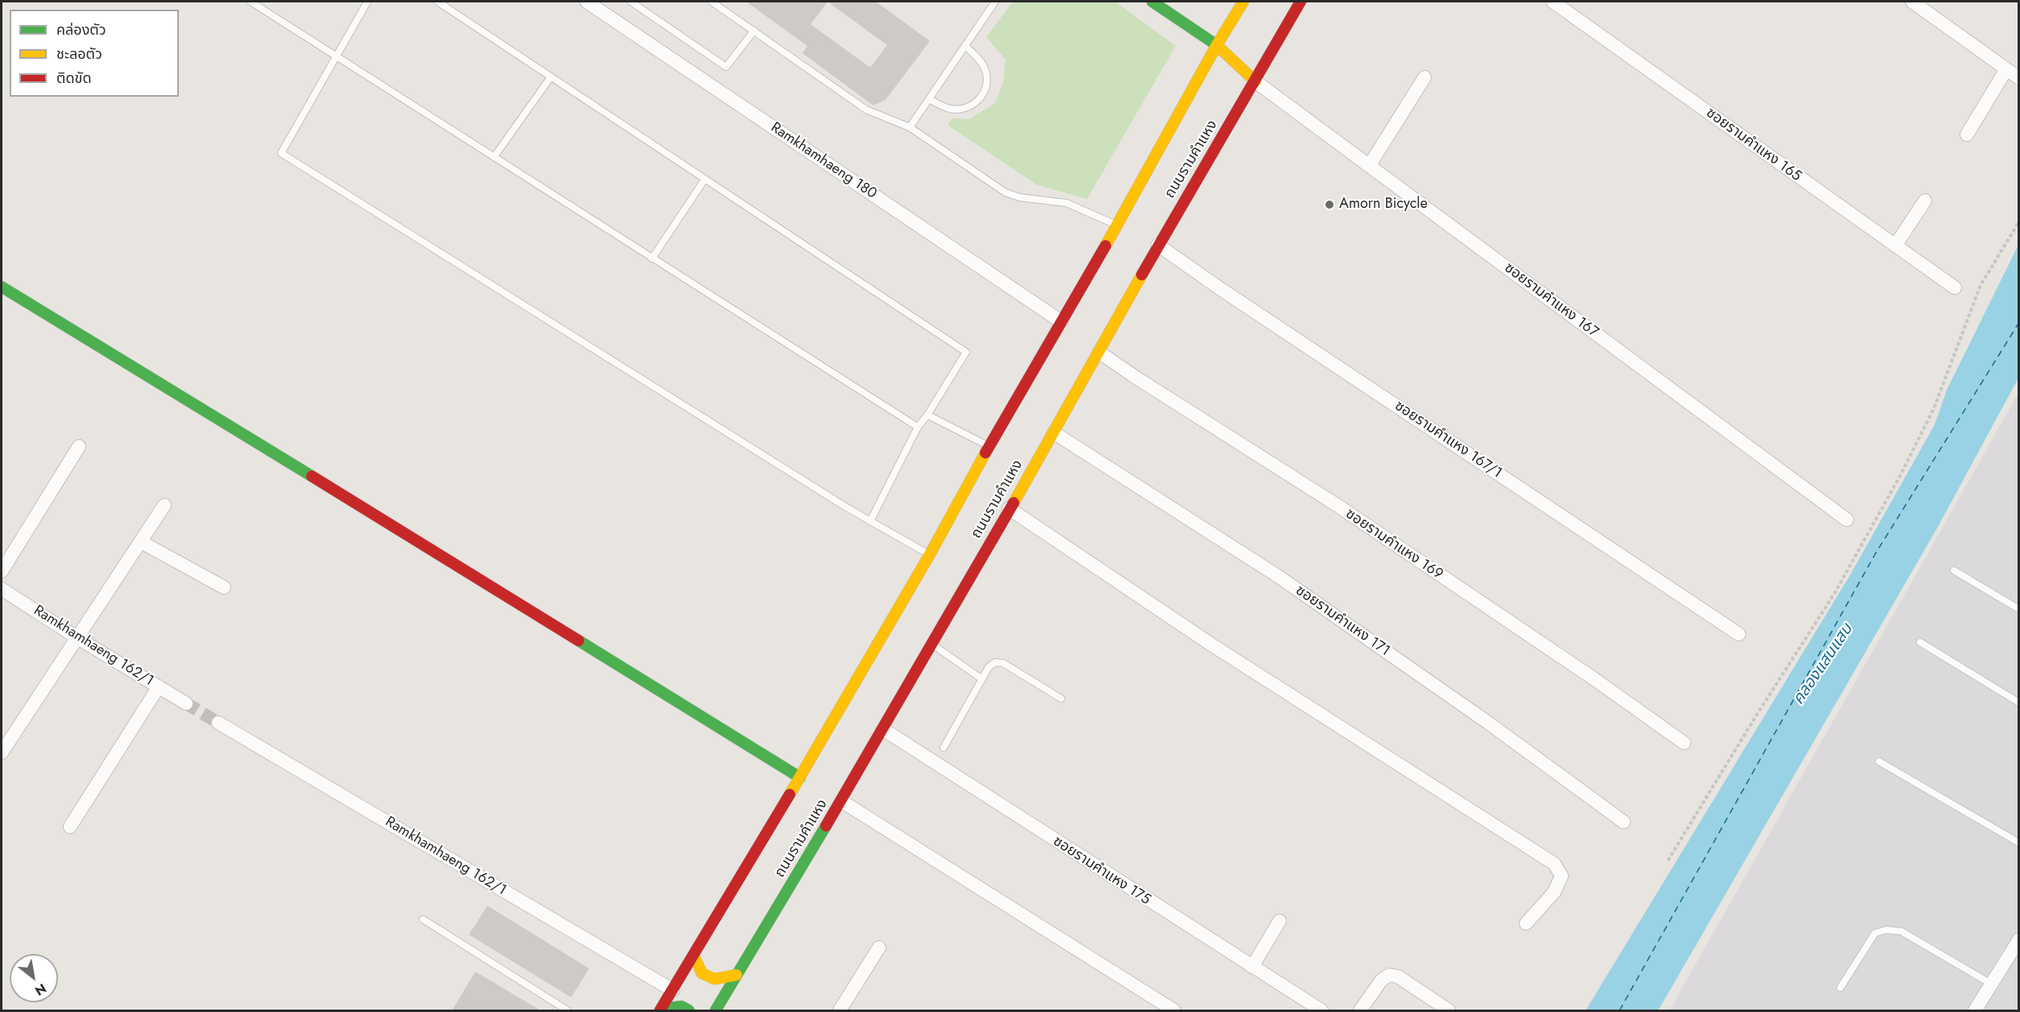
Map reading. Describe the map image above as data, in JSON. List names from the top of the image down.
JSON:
{
  "streets": {
    "main road": ["ถนนรามคำแหง"],
    "street": [
      "ซอยรามคำแหง 165",
      "Ramkhamhaeng 180",
      "ซอยรามคำแหง 167",
      "ซอยรามคำแหง 167/1",
      "ซอยรามคำแหง 169",
      "ซอยรามคำแหง 171",
      "Ramkhamhaeng 162/1",
      "ซอยรามคำแหง 175"
    ]
  },
  "crossings": [
    ["ถนนรามคำแหง", "ซอยรามคำแหง 167"],
    ["ถนนรามคำแหง", "ซอยรามคำแหง 167/1"],
    ["ถนนรามคำแหง", "ซอยรามคำแหง 169"],
    ["ถนนรามคำแหง", "ซอยรามคำแหง 171"],
    ["ถนนรามคำแหง", "ซอยรามคำแหง 175"]
  ],
  "water": ["คลองแสนแสบ"],
  "places": ["Amorn Bicycle"],
  "legend": ["คล่องตัว", "ชะลอตัว", "ติดขัด"],
  "north": "bottom right"
}
